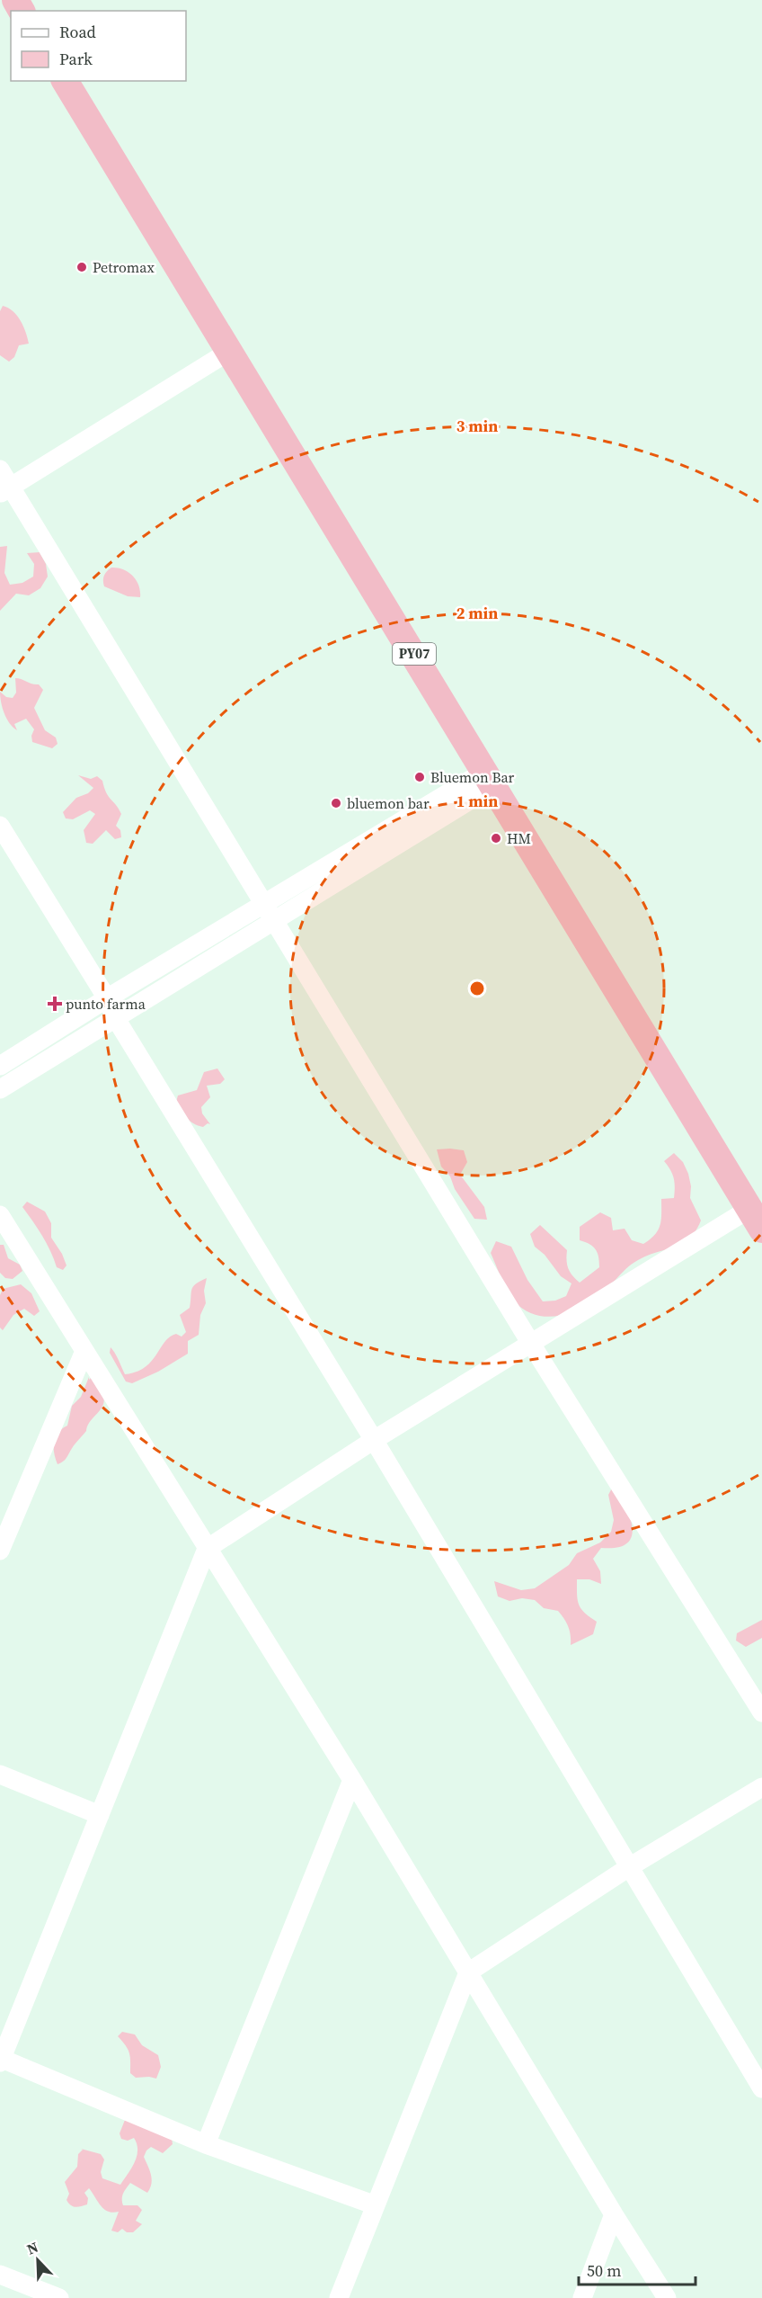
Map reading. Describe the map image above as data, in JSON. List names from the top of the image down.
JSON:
{
  "streets": {
    "highway": ["PY07"]
  },
  "places": {
    "other": [
      "Petromax",
      "Bluemon Bar",
      "bluemon bar",
      "HM"
    ],
    "health": ["punto farma"]
  },
  "legend": ["Road", "Park"],
  "scale_bar": "50 m",
  "north": "top left",
  "rings": ["3 min", "2 min", "1 min"]
}
